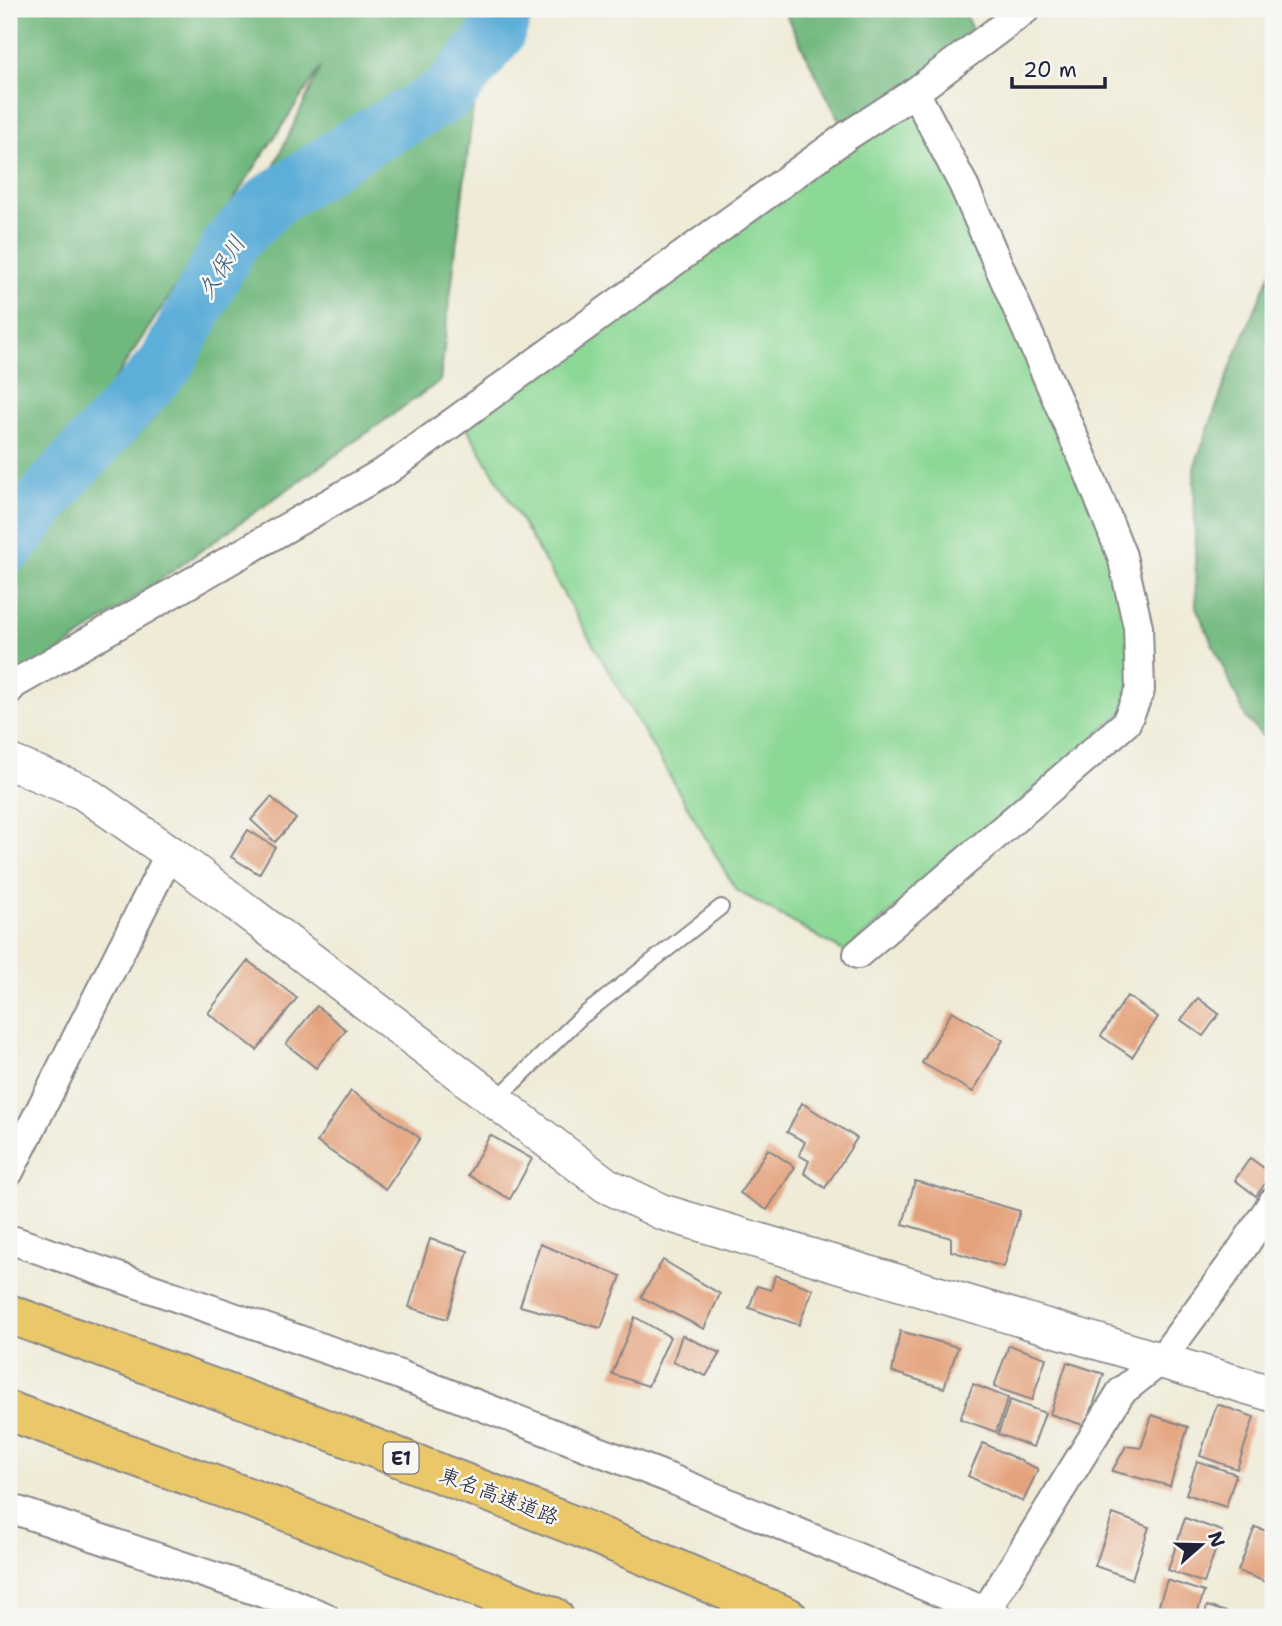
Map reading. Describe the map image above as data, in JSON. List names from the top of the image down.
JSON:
{
  "streets": {
    "highway": ["E1", "東名高速道路"]
  },
  "water": ["久保川"],
  "scale_bar": "20 m",
  "north": "right"
}
